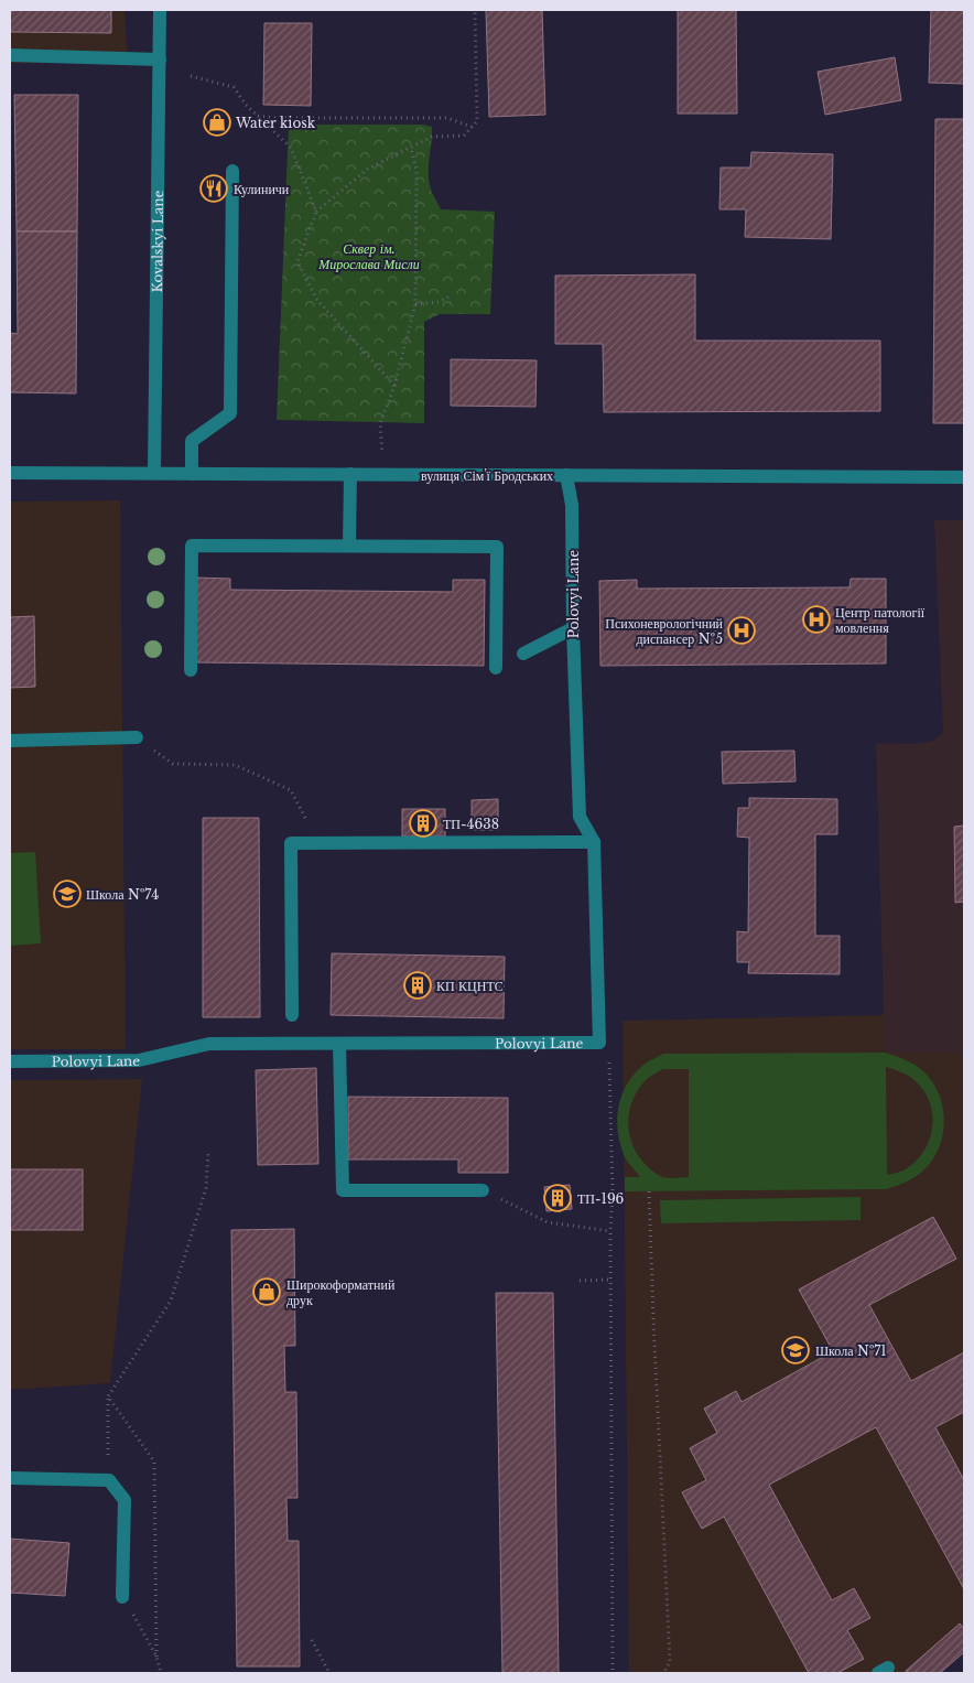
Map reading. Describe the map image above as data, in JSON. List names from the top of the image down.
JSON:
{
  "streets": {
    "street": ["Kovalskyi Lane", "вулиця Сімʼї Бродських", "Polovyi Lane"]
  },
  "crossings": [
    ["Kovalskyi Lane", "вулиця Сімʼї Бродських"],
    ["вулиця Сімʼї Бродських", "Polovyi Lane"]
  ],
  "parks": ["Сквер ім. Мирослава Мисли"],
  "places": {
    "shop": ["Water kiosk", "Широкоформатний друк"],
    "restaurant": ["Кулиничи"],
    "hospital": ["Центр патології мовлення", "Психоневрологічний диспансер №5"],
    "building": ["ТП-4638", "КП КЦНТС", "ТП-196"],
    "school or university": ["Школа №74", "Школа №71"]
  }
}
